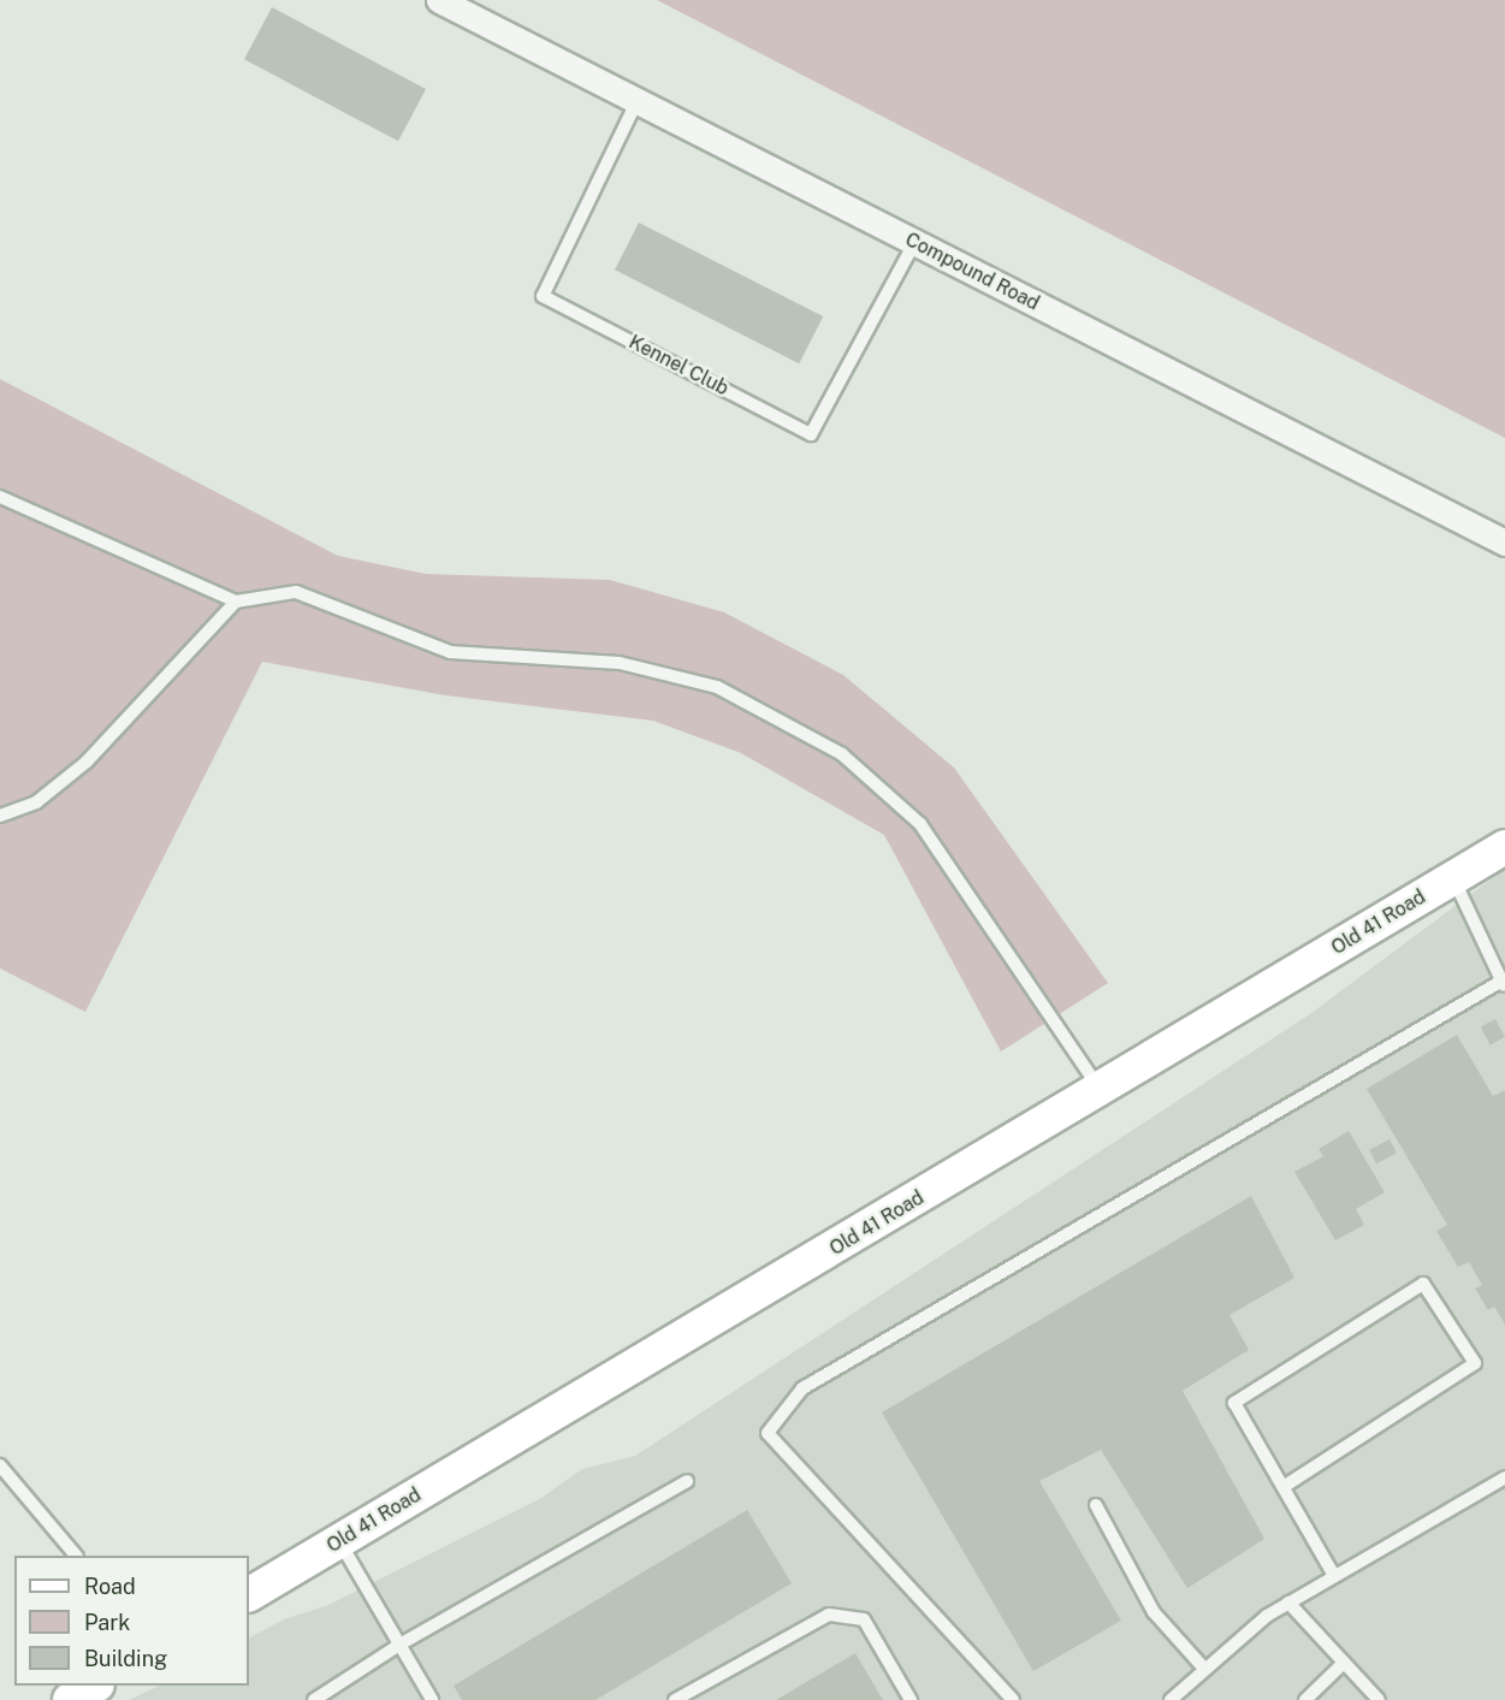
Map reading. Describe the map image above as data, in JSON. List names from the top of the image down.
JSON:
{
  "streets": {
    "street": ["Compound Road", "Old 41 Road"],
    "lane": ["Kennel Club"]
  },
  "crossings": [
    ["Compound Road", "Kennel Club"]
  ],
  "legend": ["Road", "Park", "Building"]
}
